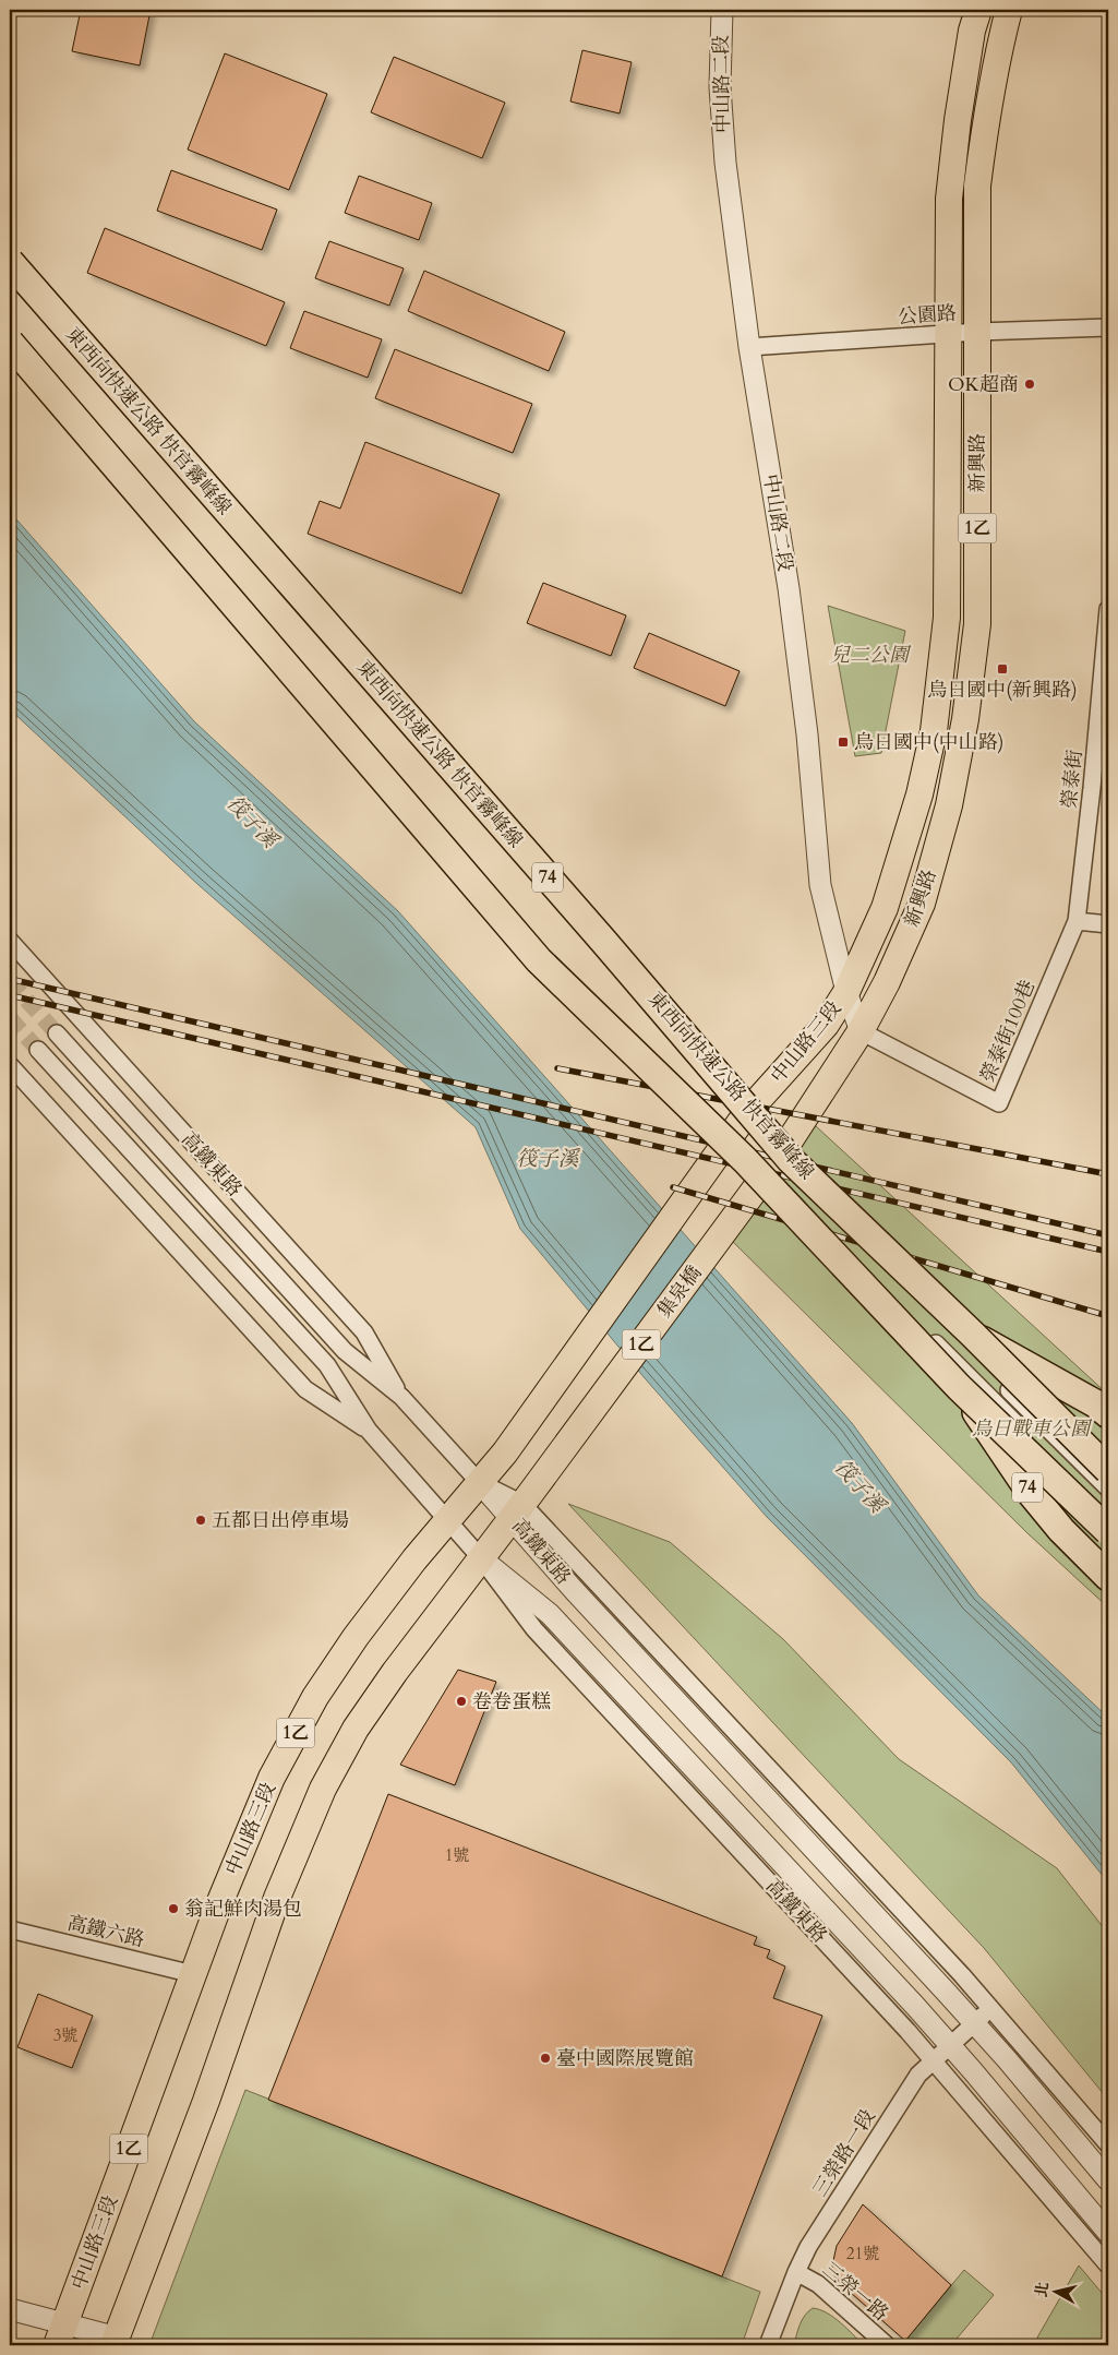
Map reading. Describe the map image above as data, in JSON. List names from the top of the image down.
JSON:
{
  "streets": {
    "highway": ["東西向快速公路 快官霧峰線", "74"],
    "main road": [
      "新興路",
      "1乙",
      "中山路三段",
      "集泉橋"
    ],
    "street": [
      "中山路二段",
      "公園路",
      "榮泰街",
      "榮泰街100巷",
      "高鐵東路",
      "高鐵六路",
      "三榮路一段",
      "三榮一路"
    ]
  },
  "crossings": [
    ["中山路二段", "公園路"],
    ["中山路二段", "新興路"],
    ["中山路二段", "榮泰街100巷"],
    ["中山路二段", "中山路三段"],
    ["公園路", "新興路"],
    ["東西向快速公路 快官霧峰線", "74"],
    ["新興路", "榮泰街100巷"],
    ["新興路", "中山路三段"],
    ["1乙", "高鐵東路"],
    ["1乙", "集泉橋"],
    ["榮泰街", "榮泰街100巷"],
    ["榮泰街100巷", "中山路三段"],
    ["中山路三段", "高鐵東路"],
    ["中山路三段", "集泉橋"],
    ["中山路三段", "高鐵六路"],
    ["高鐵東路", "集泉橋"],
    ["高鐵東路", "三榮路一段"],
    ["三榮路一段", "三榮一路"]
  ],
  "water": ["筏子溪"],
  "parks": ["兒二公園", "烏日戰車公園"],
  "places": {
    "other": [
      "OK超商",
      "五都日出停車場",
      "卷卷蛋糕",
      "翁記鮮肉湯包",
      "臺中國際展覽館"
    ],
    "transit": ["烏日國中(新興路)", "烏日國中(中山路)"]
  },
  "house_numbers": ["1號", "3號", "21號"],
  "north": "left"
}
